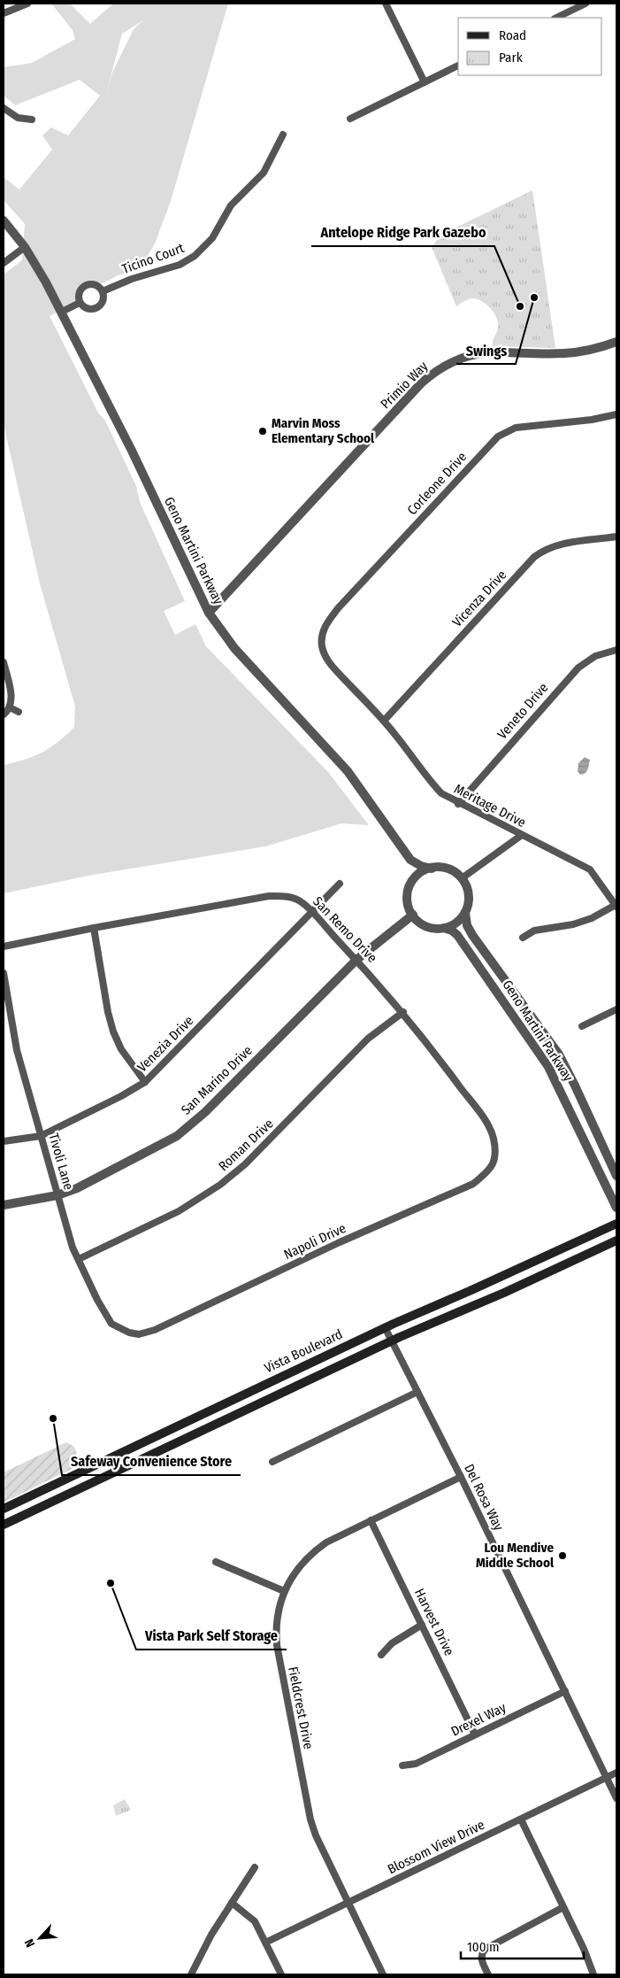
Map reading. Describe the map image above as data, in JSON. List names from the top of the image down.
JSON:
{
  "streets": {
    "main road": ["Vista Boulevard"],
    "street": [
      "Ticino Court",
      "Primio Way",
      "Corleone Drive",
      "Geno Martini Parkway",
      "Vicenza Drive",
      "Veneto Drive",
      "Meritage Drive",
      "San Remo Drive",
      "Venezia Drive",
      "San Marino Drive",
      "Roman Drive",
      "Tivoli Lane",
      "Napoli Drive",
      "Del Rosa Way",
      "Harvest Drive",
      "Fieldcrest Drive",
      "Drexel Way",
      "Blossom View Drive"
    ]
  },
  "crossings": [
    ["Primio Way", "Geno Martini Parkway"],
    ["Corleone Drive", "Meritage Drive"],
    ["Geno Martini Parkway", "San Marino Drive"],
    ["Vicenza Drive", "Meritage Drive"],
    ["Veneto Drive", "Meritage Drive"],
    ["San Remo Drive", "Venezia Drive"],
    ["San Remo Drive", "San Marino Drive"],
    ["San Remo Drive", "Roman Drive"],
    ["San Remo Drive", "Napoli Drive"],
    ["Venezia Drive", "Tivoli Lane"],
    ["San Marino Drive", "Tivoli Lane"],
    ["Roman Drive", "Tivoli Lane"],
    ["Tivoli Lane", "Napoli Drive"],
    ["Vista Boulevard", "Del Rosa Way"],
    ["Del Rosa Way", "Fieldcrest Drive"],
    ["Del Rosa Way", "Drexel Way"],
    ["Del Rosa Way", "Blossom View Drive"],
    ["Harvest Drive", "Fieldcrest Drive"],
    ["Harvest Drive", "Drexel Way"],
    ["Fieldcrest Drive", "Blossom View Drive"]
  ],
  "places": [
    "Swings",
    "Antelope Ridge Park Gazebo",
    "Marvin Moss Elementary School",
    "Safeway Convenience Store",
    "Lou Mendive Middle School",
    "Vista Park Self Storage"
  ],
  "legend": ["Road", "Park"],
  "scale_bar": "100 m",
  "north": "bottom left"
}
